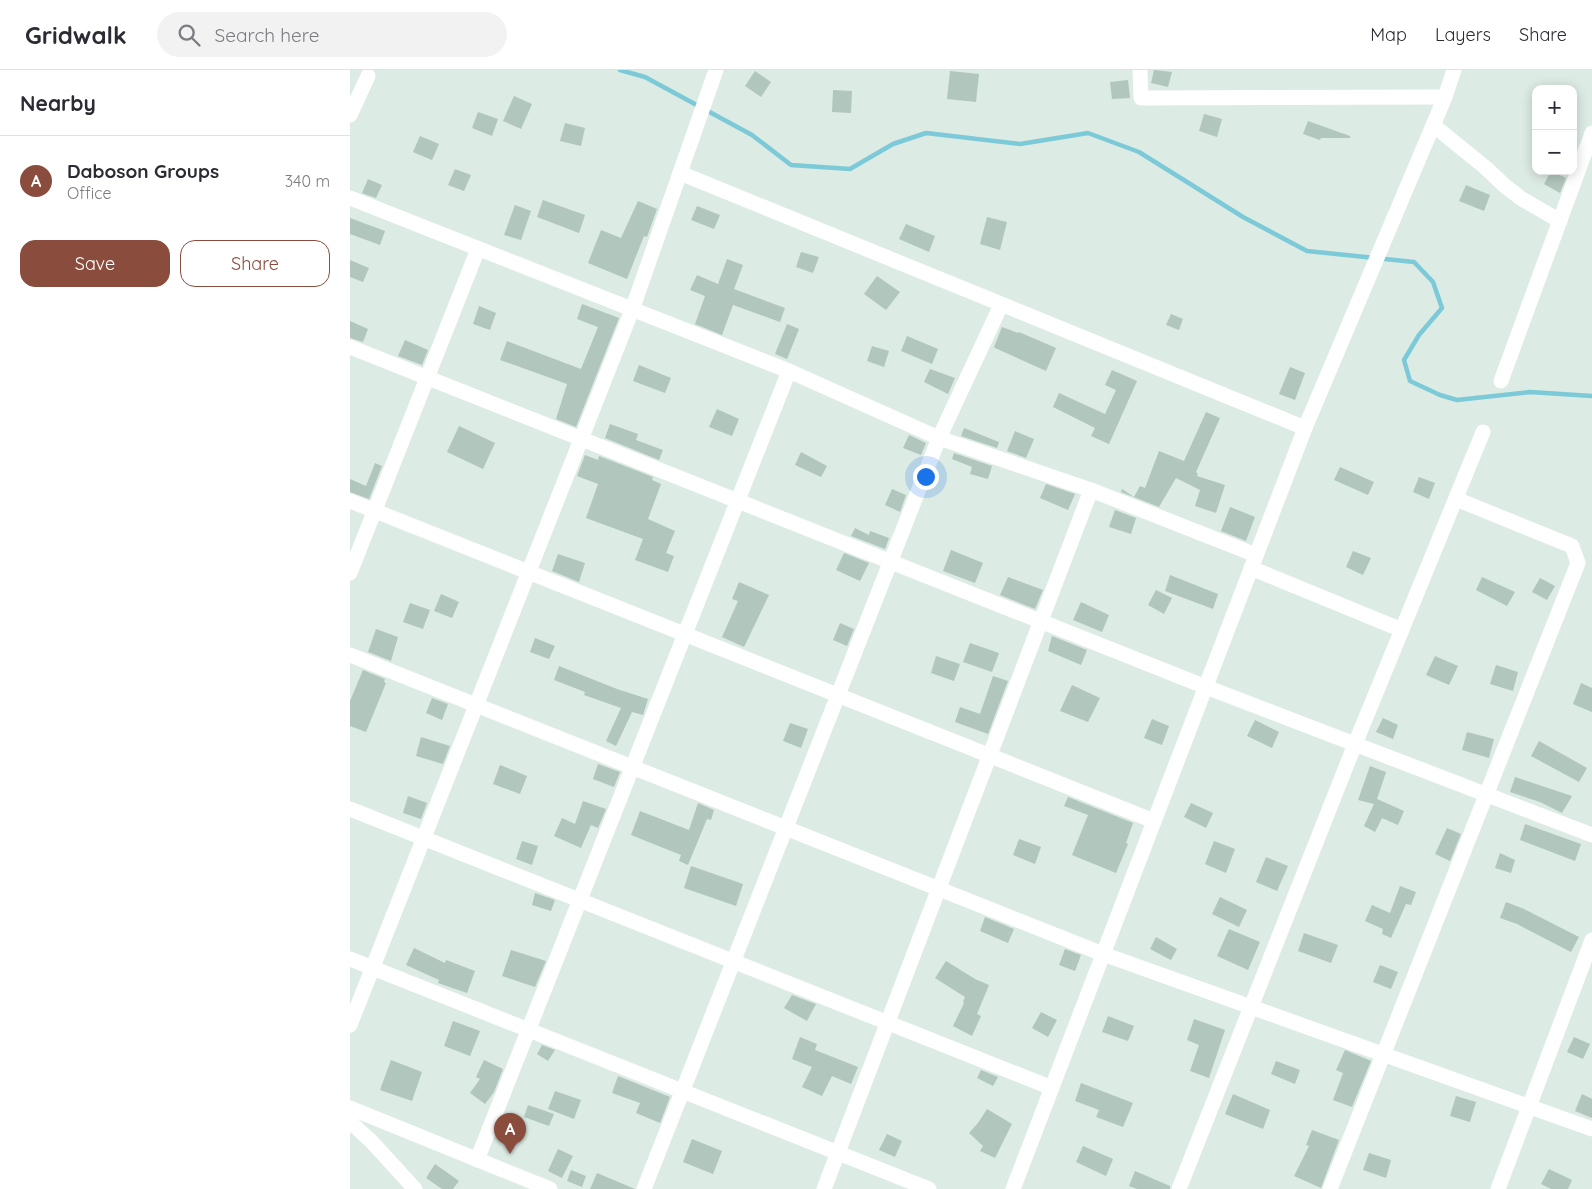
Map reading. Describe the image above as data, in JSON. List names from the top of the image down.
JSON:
{
  "page": {
    "header": "Gridwalk",
    "search": "Search here",
    "nav": ["Map", "Layers", "Share"],
    "heading": "Nearby",
    "map_buttons": ["+", "−"],
    "list": [
      {
        "mark": "A",
        "name": "Daboson Groups",
        "note": "Office",
        "value": "340 m"
      }
    ],
    "buttons": ["Save", "Share"],
    "pins": "A"
  }
}
